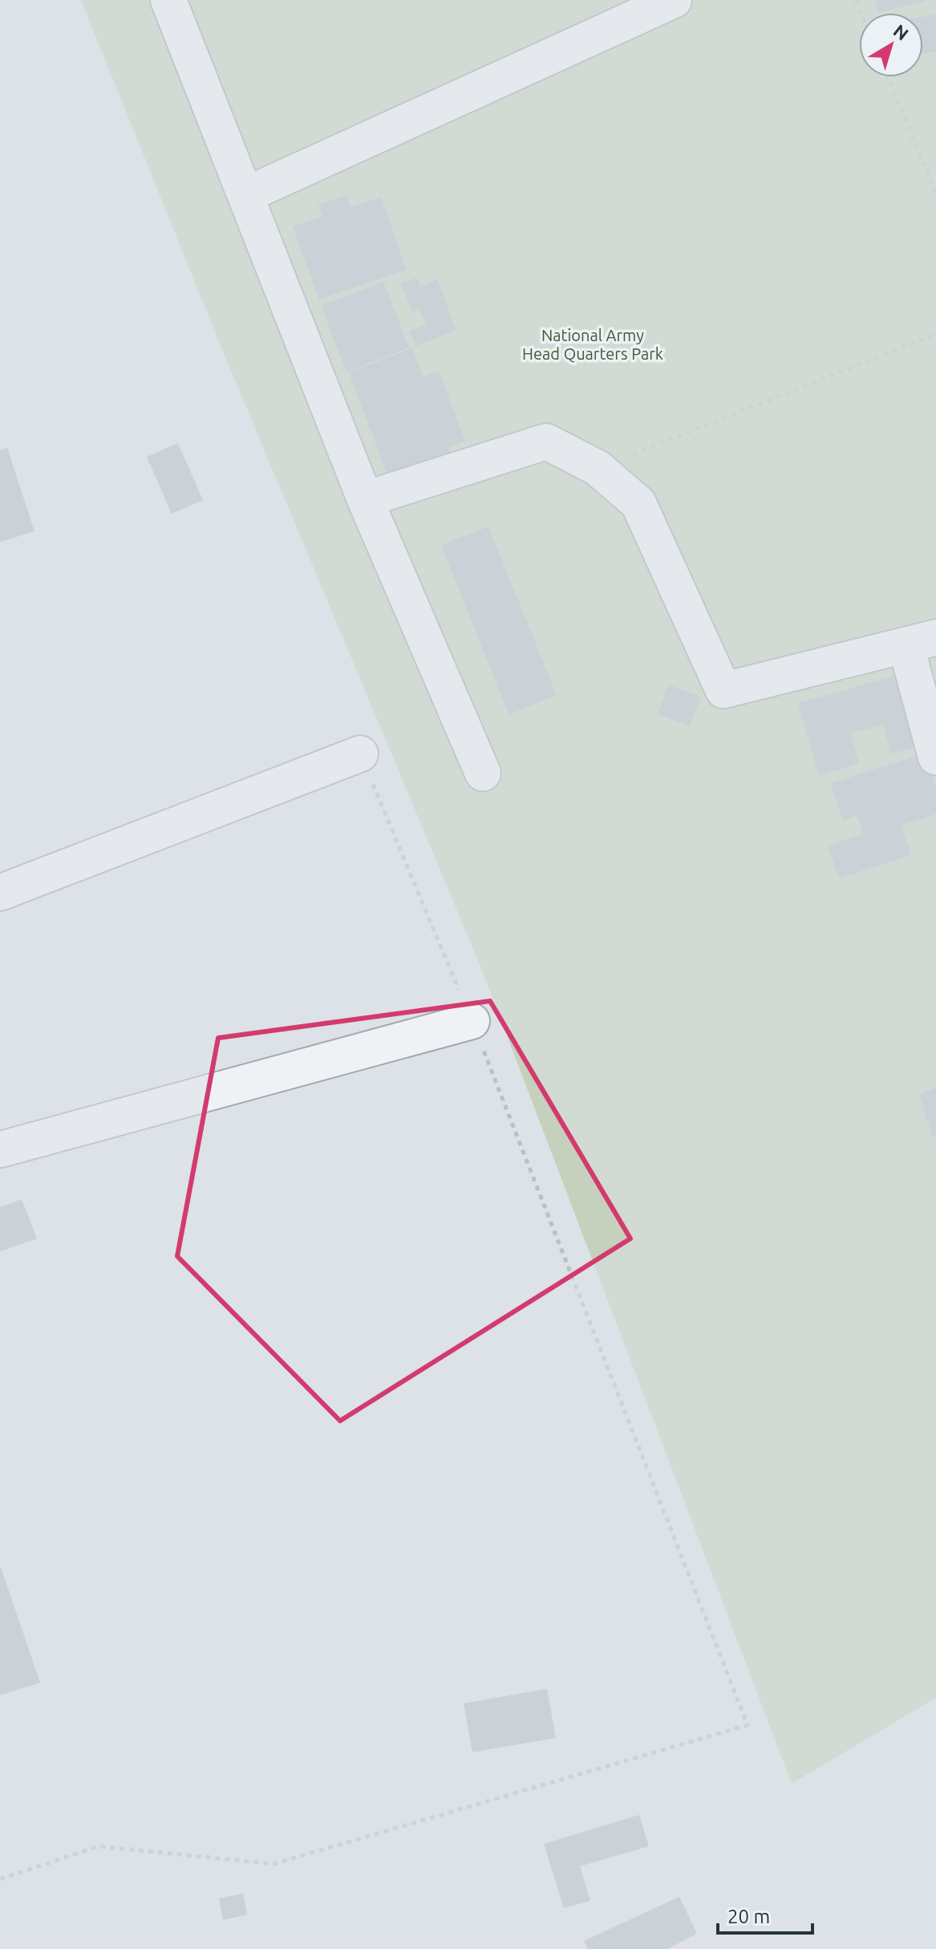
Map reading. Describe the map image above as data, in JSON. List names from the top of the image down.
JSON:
{
  "parks": ["National Army Head Quarters Park"],
  "scale_bar": "20 m",
  "north": "top right"
}
